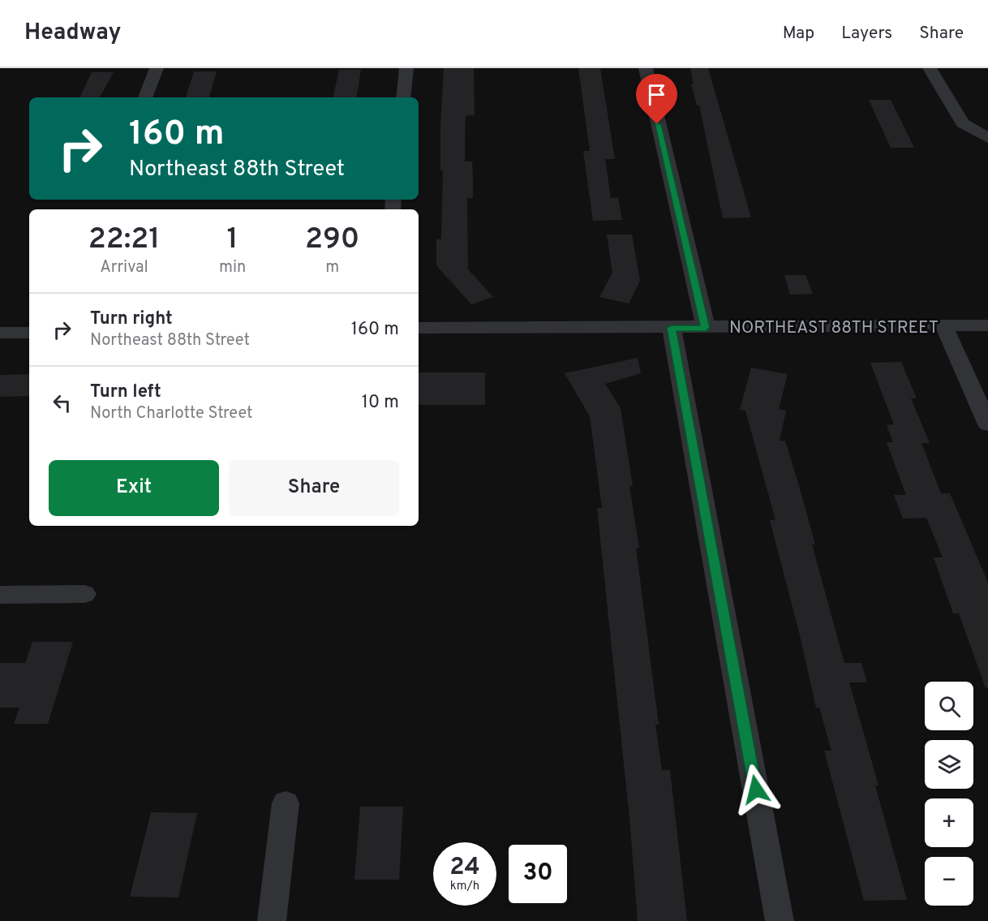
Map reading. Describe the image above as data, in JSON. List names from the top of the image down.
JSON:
{
  "streets": {
    "street": ["NORTHEAST 88TH STREET"]
  },
  "page": {
    "header": "Headway",
    "nav": ["Map", "Layers", "Share"],
    "turn": ["160 m", "Northeast 88th Street"],
    "eta": [
      "22:21",
      "Arrival",
      "1",
      "min",
      "290",
      "m"
    ],
    "list": [
      {
        "name": "Turn right",
        "note": "Northeast 88th Street",
        "value": "160 m"
      },
      {
        "name": "Turn left",
        "note": "North Charlotte Street",
        "value": "10 m"
      }
    ],
    "buttons": ["Exit", "Share"],
    "map_buttons": ["+", "−"],
    "speed": "24 km/h",
    "limit": "30"
  }
}
